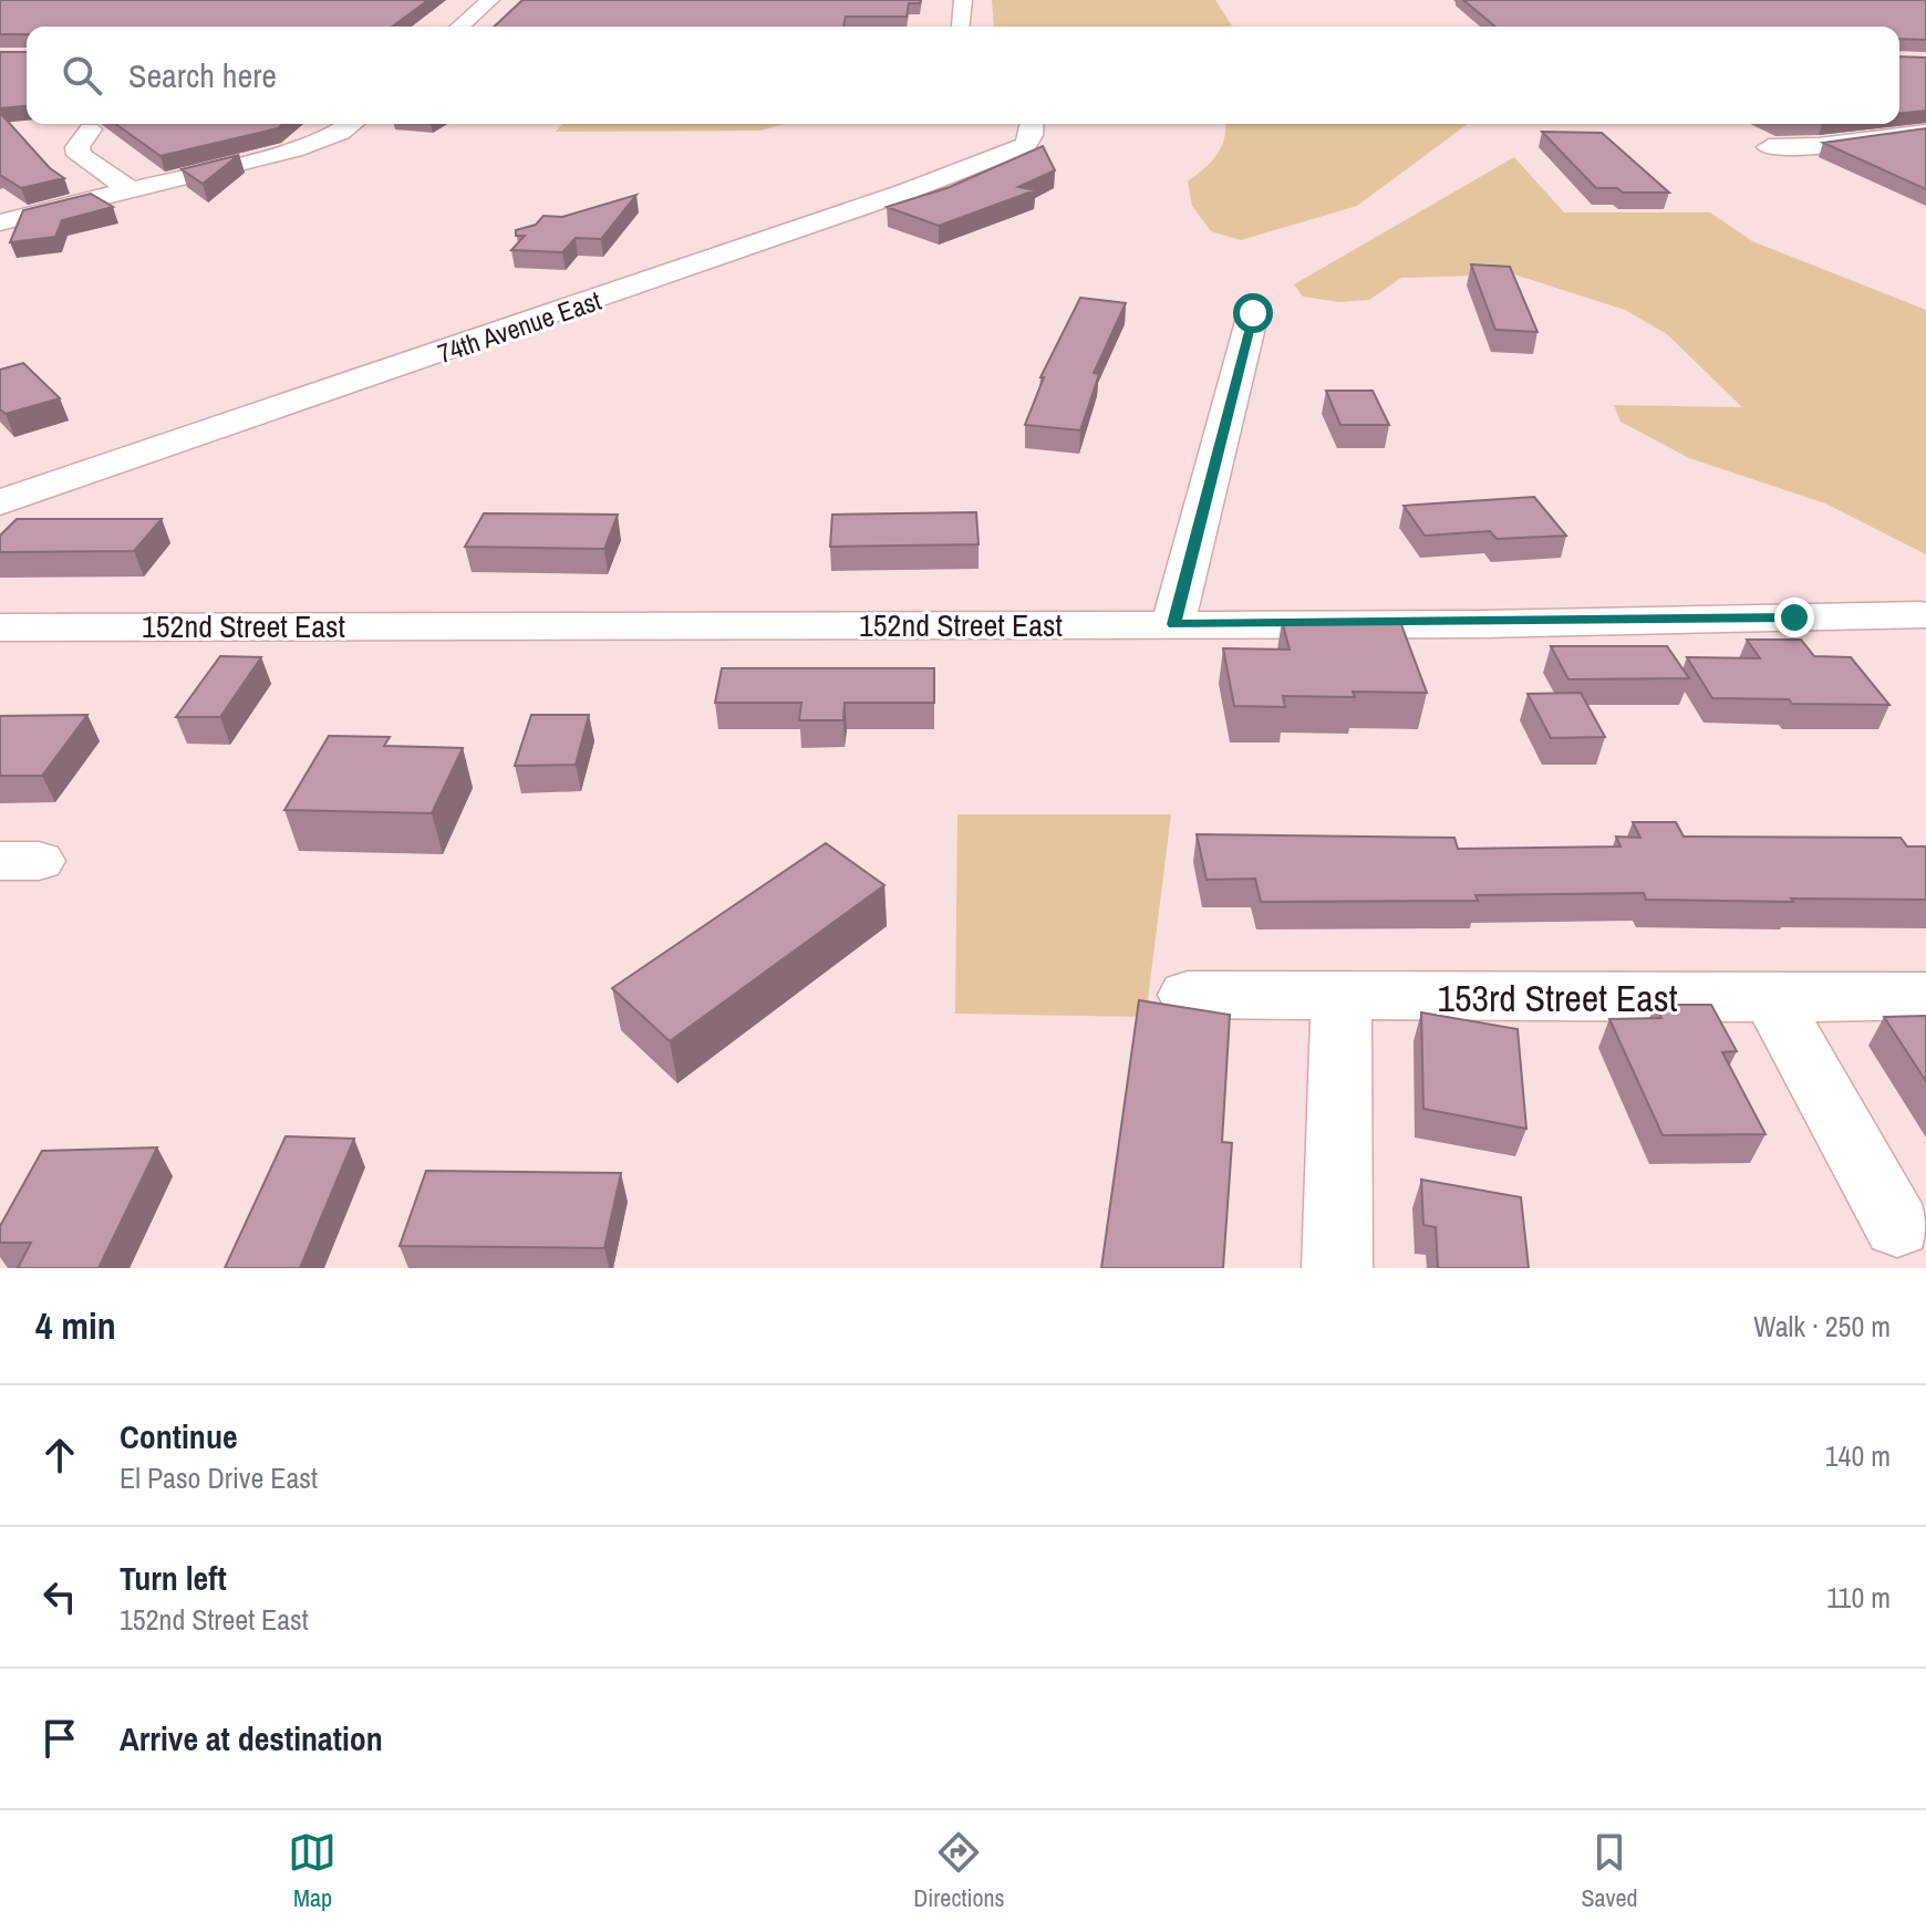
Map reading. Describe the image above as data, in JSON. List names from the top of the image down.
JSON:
{
  "streets": {
    "street": ["74th Avenue East", "152nd Street East", "153rd Street East"]
  },
  "page": {
    "search": "Search here",
    "heading": ["4 min", "Walk · 250 m"],
    "list": [
      ["Continue", "El Paso Drive East", "140 m"],
      ["Turn left", "152nd Street East", "110 m"],
      "Arrive at destination"
    ],
    "nav": ["Map", "Directions", "Saved"]
  }
}
